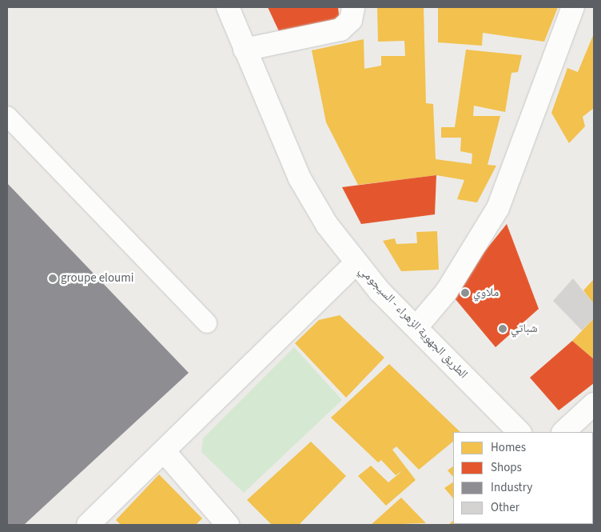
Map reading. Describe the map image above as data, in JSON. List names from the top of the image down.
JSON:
{
  "streets": {
    "street": ["الطريق الجهوية الزهراء - السيجومي"]
  },
  "places": ["groupe eloumi", "ملاوي", "شباتي"],
  "legend": [
    "Homes",
    "Shops",
    "Industry",
    "Other"
  ]
}
